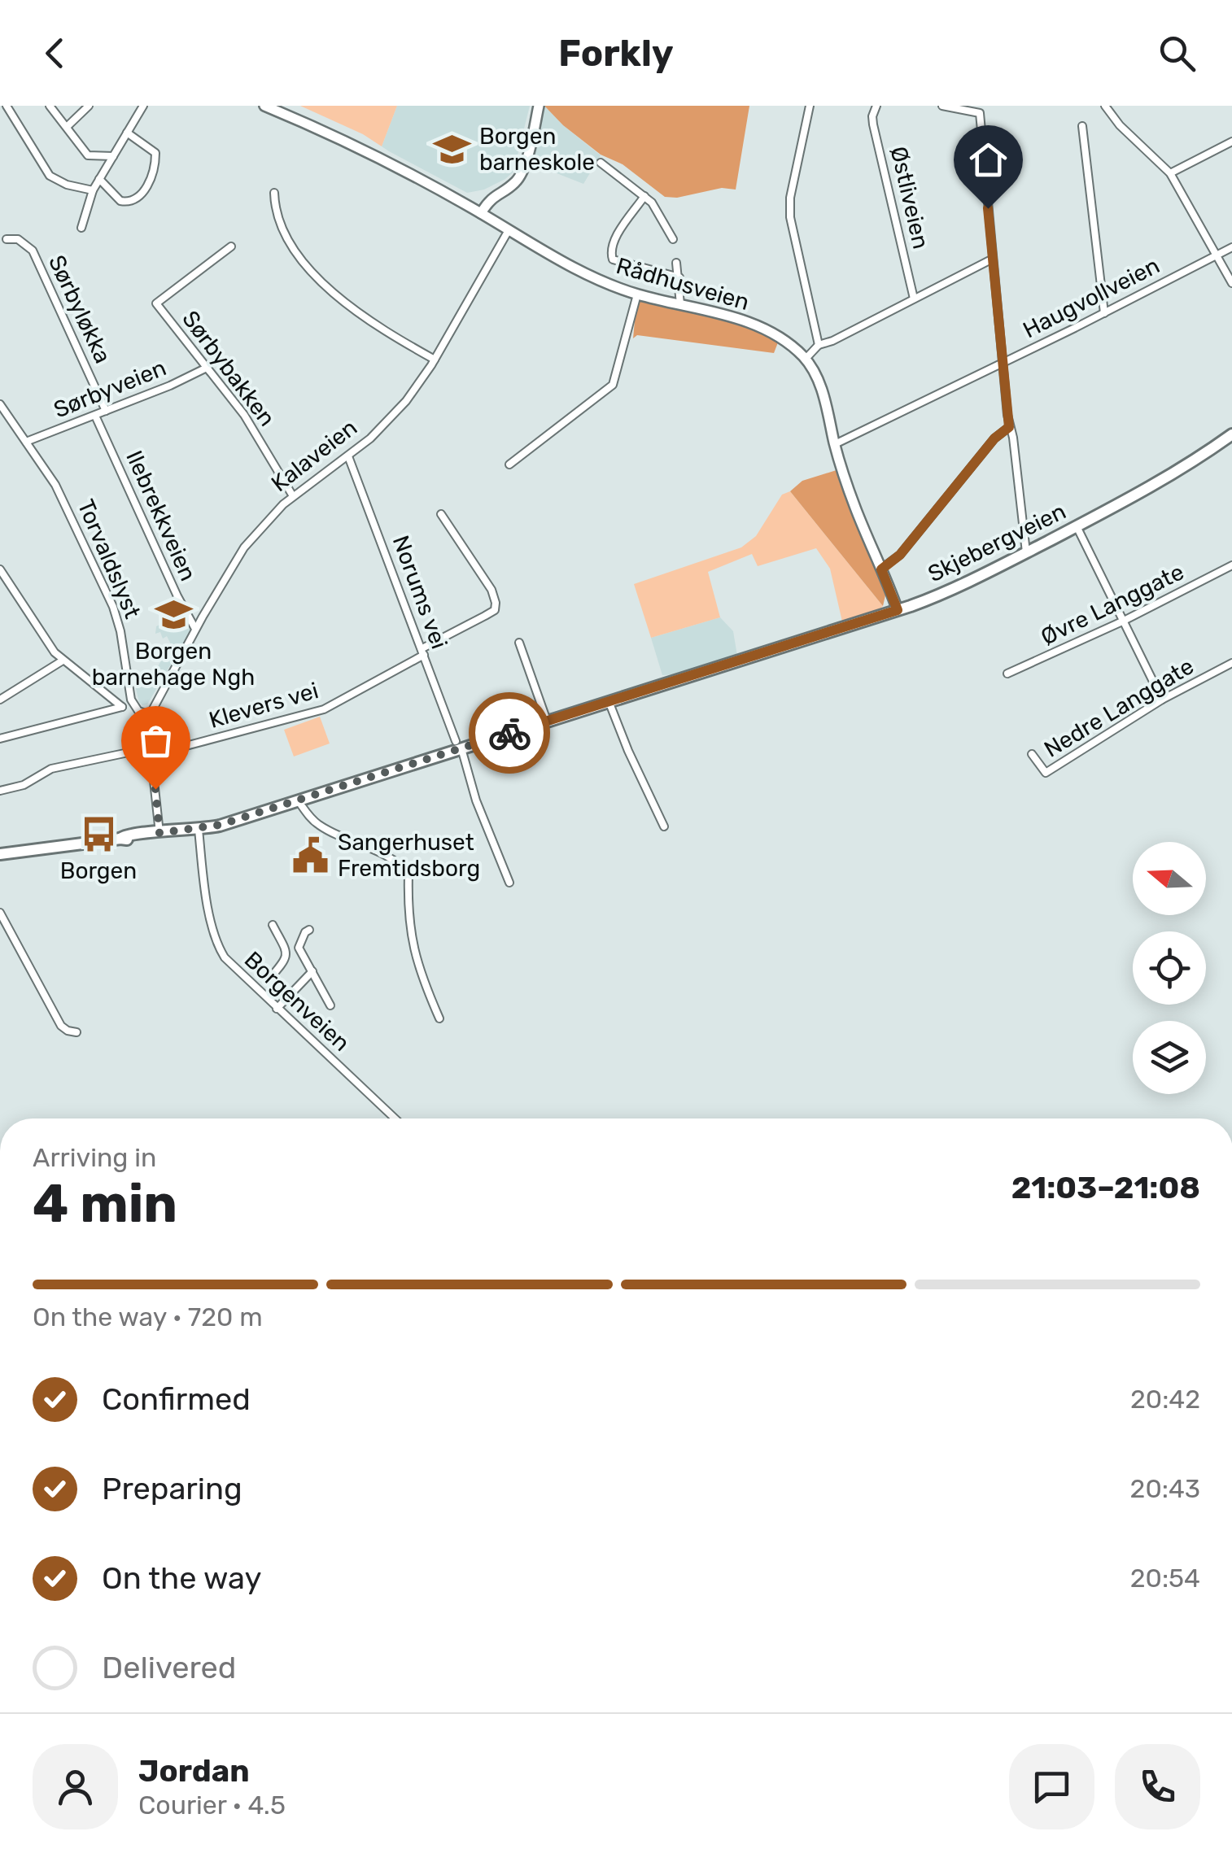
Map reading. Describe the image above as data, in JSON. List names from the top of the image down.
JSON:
{
  "streets": {
    "main road": ["Skjebergveien"],
    "street": [
      "Østliveien",
      "Rådhusveien",
      "Haugvollveien",
      "Sørbyløkka",
      "Sørbybakken",
      "Sørbyveien",
      "Kalaveien",
      "Ilebrekkveien",
      "Torvaldslyst",
      "Norums vei",
      "Øvre Langgate",
      "Klevers vei",
      "Nedre Langgate",
      "Borgenveien"
    ]
  },
  "crossings": [
    ["Rådhusveien", "Kalaveien"],
    ["Sørbyløkka", "Sørbyveien"],
    ["Sørbybakken", "Sørbyveien"],
    ["Sørbybakken", "Kalaveien"],
    ["Sørbyveien", "Ilebrekkveien"],
    ["Sørbyveien", "Torvaldslyst"],
    ["Kalaveien", "Ilebrekkveien"],
    ["Kalaveien", "Norums vei"],
    ["Skjebergveien", "Norums vei"],
    ["Skjebergveien", "Borgenveien"],
    ["Norums vei", "Klevers vei"]
  ],
  "places": {
    "school or university": ["Borgen barneskole", "Borgen barnehage Ngh"],
    "bus stop": ["Borgen"],
    "public building": ["Sangerhuset Fremtidsborg"]
  },
  "north": "left",
  "page": {
    "header": "Forkly",
    "heading": ["4 min", "Arriving in", "21:03–21:08"],
    "panel": ["Jordan", "Courier · 4.5"],
    "bar": "On the way · 720 m",
    "list": [
      ["Confirmed", "20:42"],
      ["Preparing", "20:43"],
      ["On the way", "20:54"],
      "Delivered"
    ]
  }
}
